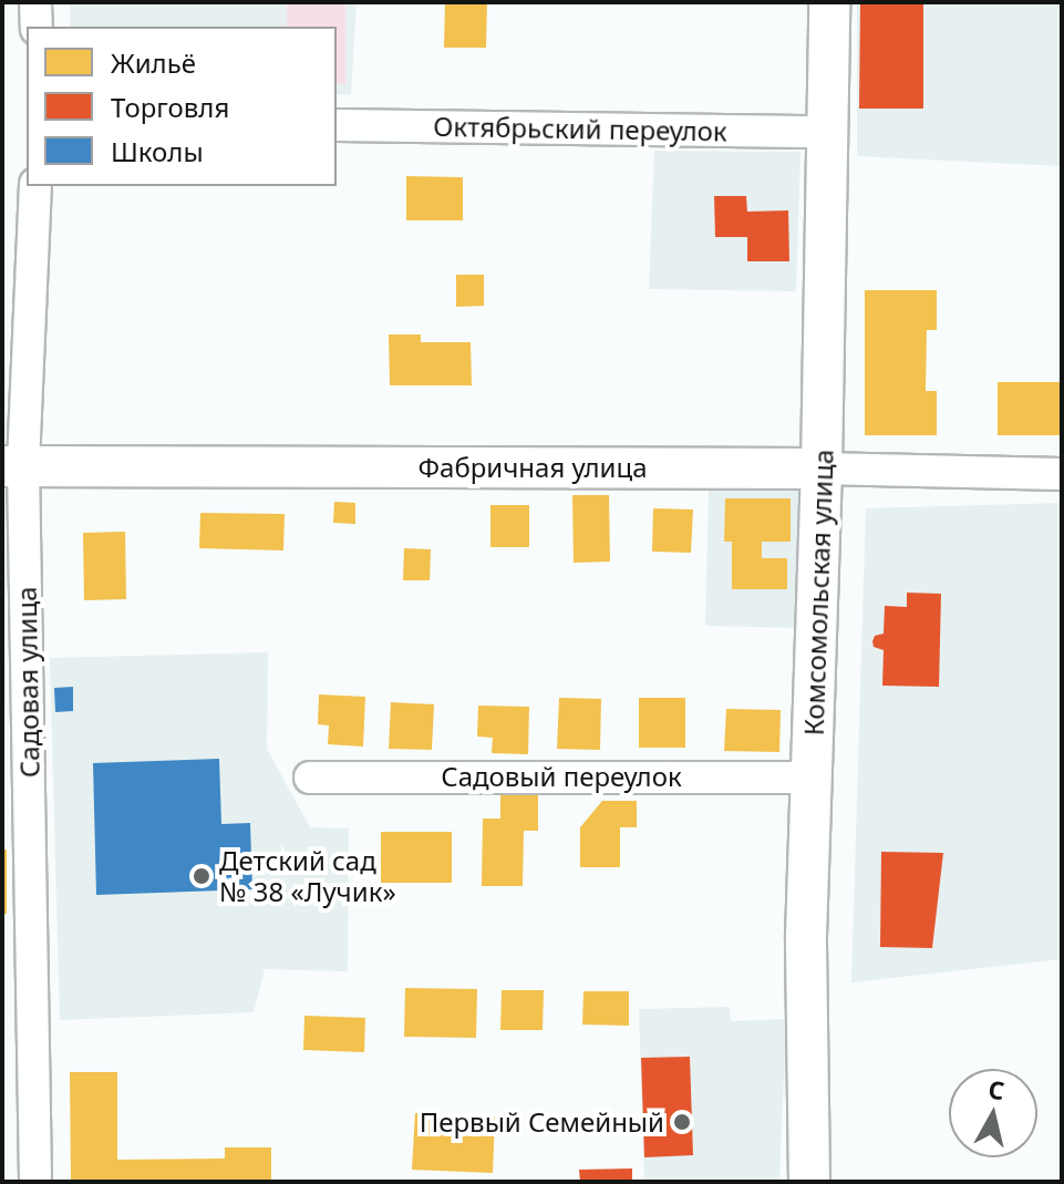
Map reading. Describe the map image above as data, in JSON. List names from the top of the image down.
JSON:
{
  "streets": {
    "street": [
      "Октябрьский переулок",
      "Фабричная улица",
      "Комсомольская улица",
      "Садовая улица",
      "Садовый переулок"
    ]
  },
  "crossings": [
    ["Октябрьский переулок", "Комсомольская улица"],
    ["Фабричная улица", "Комсомольская улица"],
    ["Фабричная улица", "Садовая улица"],
    ["Комсомольская улица", "Садовый переулок"]
  ],
  "places": ["Детский сад № 38 «Лучик»", "Первый Семейный"],
  "legend": ["Жильё", "Торговля", "Школы"],
  "north": "top"
}
